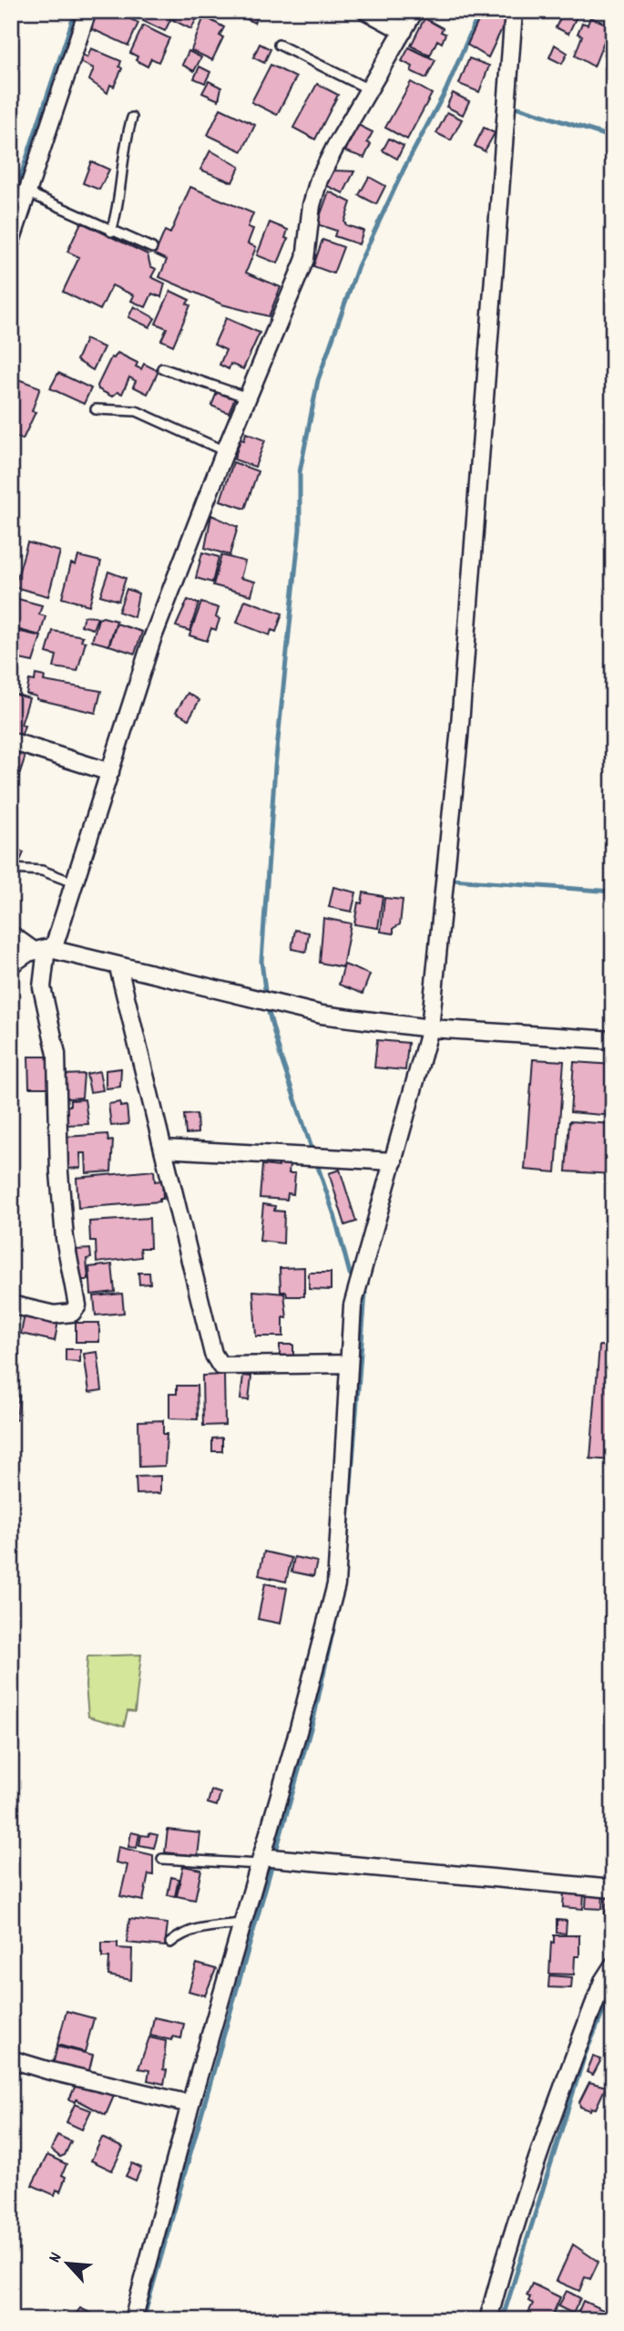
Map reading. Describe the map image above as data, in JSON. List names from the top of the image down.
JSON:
{
  "north": "top left"
}
